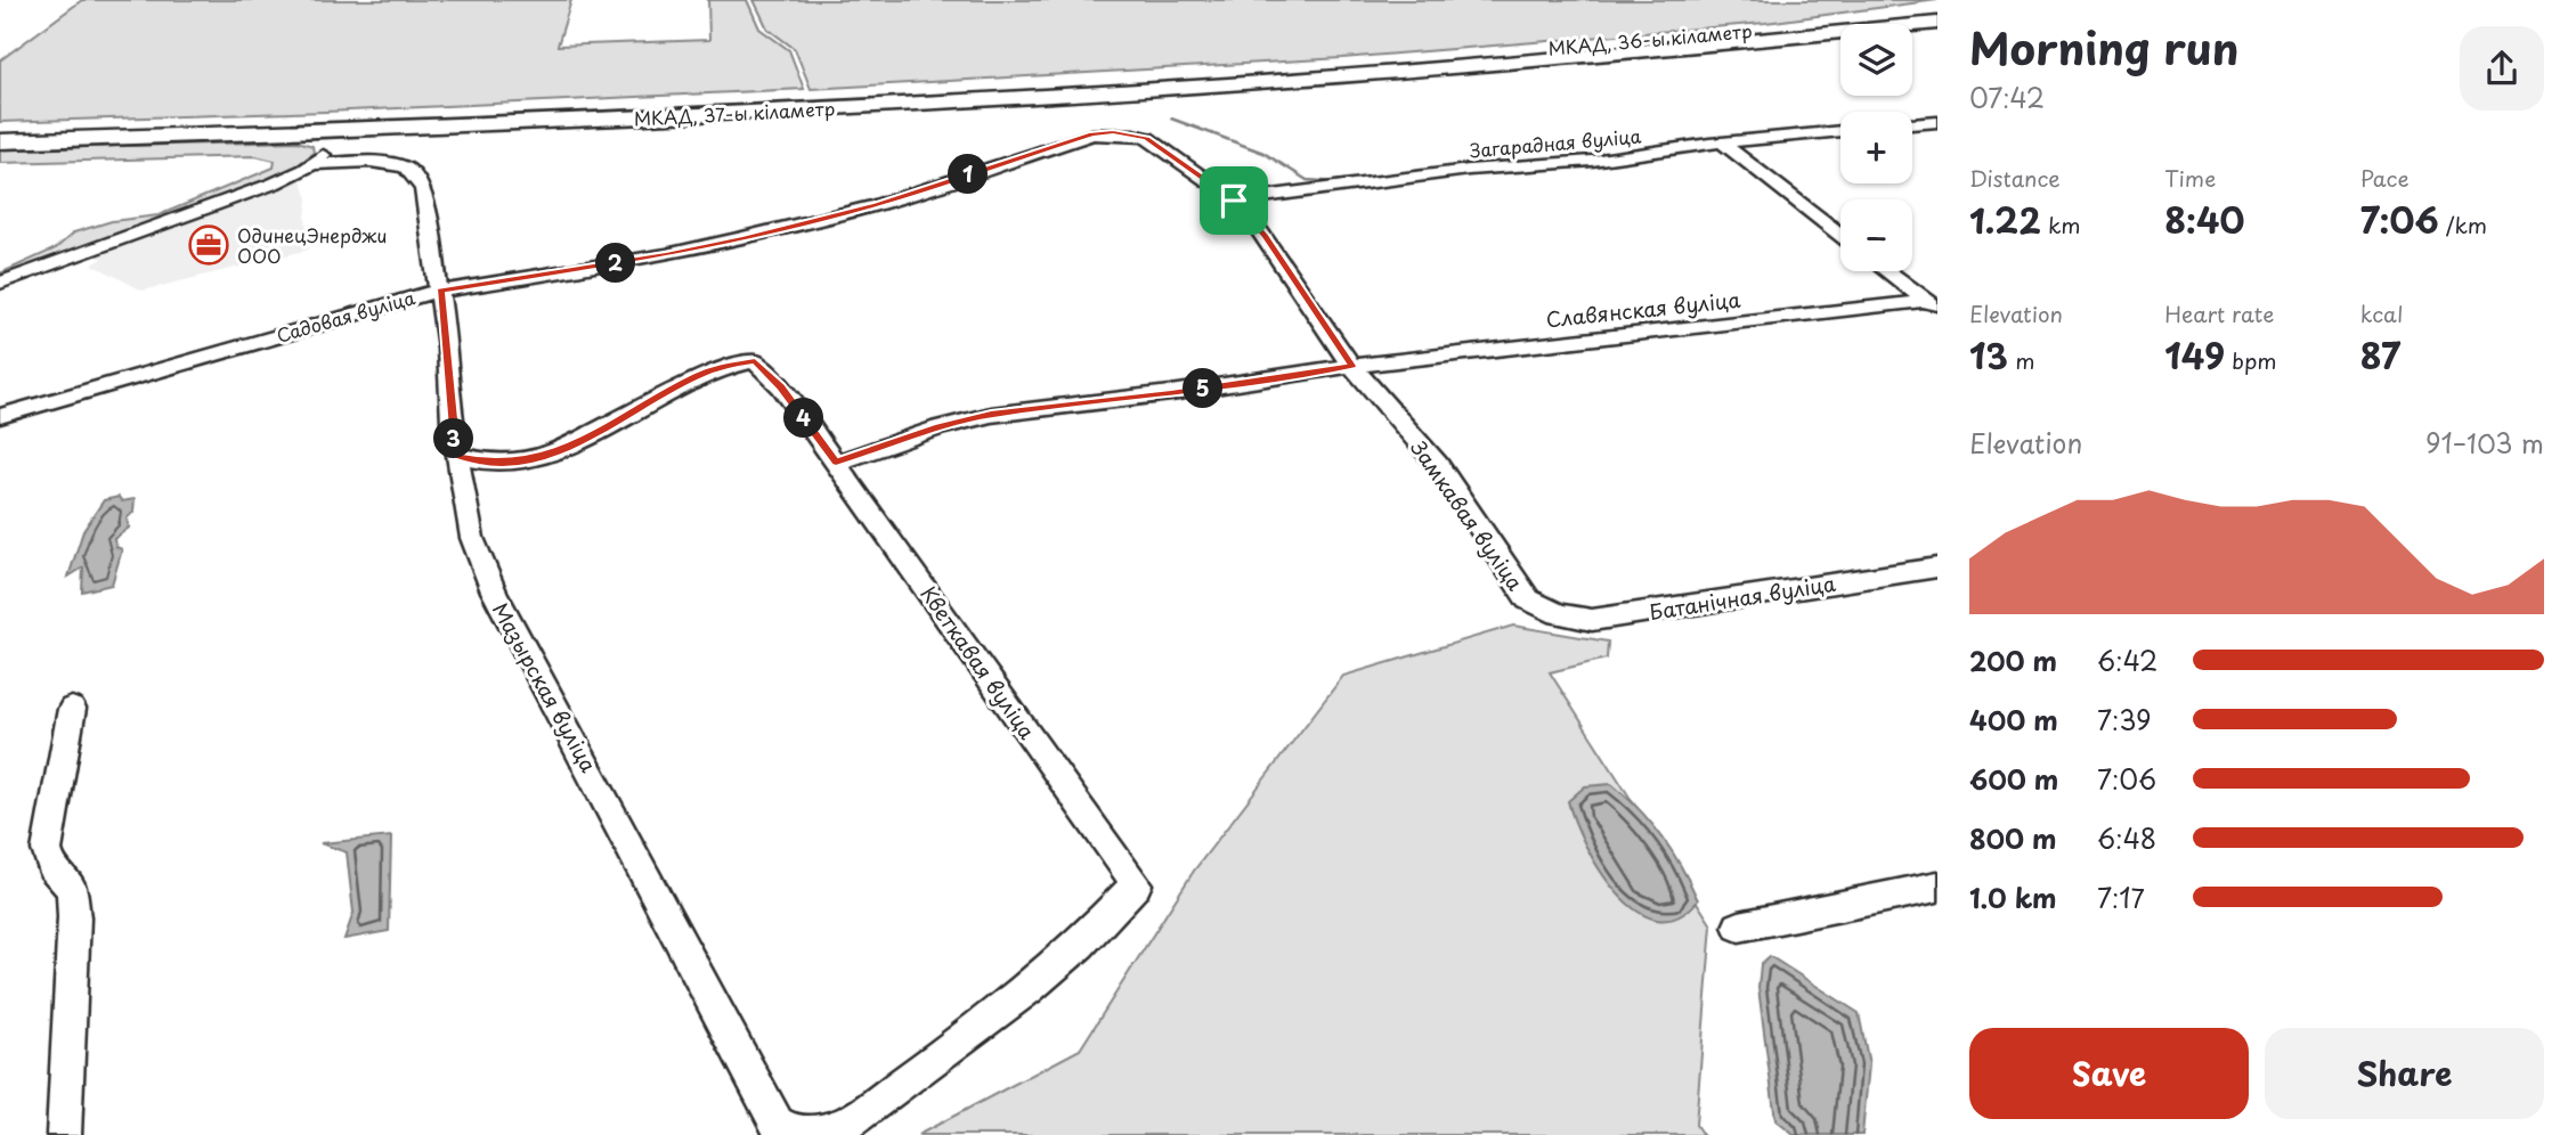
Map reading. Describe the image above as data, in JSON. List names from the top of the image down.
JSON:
{
  "streets": {
    "highway": ["МКАД, 36-ы кіламетр", "МКАД, 37-ы кіламетр"],
    "street": [
      "Загарадная вуліца",
      "Славянская вуліца",
      "Садовая вуліца",
      "Замкавая вуліца",
      "Батанічная вуліца",
      "Кветкавая вуліца",
      "Мазырская вуліца"
    ]
  },
  "crossings": [
    ["МКАД, 36-ы кіламетр", "МКАД, 37-ы кіламетр"],
    ["Загарадная вуліца", "Замкавая вуліца"],
    ["Славянская вуліца", "Замкавая вуліца"],
    ["Славянская вуліца", "Кветкавая вуліца"],
    ["Садовая вуліца", "Замкавая вуліца"],
    ["Садовая вуліца", "Мазырская вуліца"],
    ["Замкавая вуліца", "Батанічная вуліца"],
    ["Кветкавая вуліца", "Мазырская вуліца"]
  ],
  "places": {
    "office": ["ОдинецЭнерджи ООО"]
  },
  "page": {
    "heading": ["Morning run", "07:42"],
    "map_buttons": ["+", "−"],
    "stats": [
      ["Distance", "1.22 km"],
      ["Time", "8:40"],
      ["Pace", "7:06 /km"],
      ["Elevation", "13 m"],
      ["Heart rate", "149 bpm"],
      ["kcal", "87"]
    ],
    "pins": [
      "1",
      "2",
      "5",
      "4",
      "3"
    ],
    "chart": ["Elevation", "91–103 m"],
    "list": [
      {
        "name": "200 m",
        "note": "6:42"
      },
      {
        "name": "400 m",
        "note": "7:39"
      },
      {
        "name": "600 m",
        "note": "7:06"
      },
      {
        "name": "800 m",
        "note": "6:48"
      },
      {
        "name": "1.0 km",
        "note": "7:17"
      }
    ],
    "buttons": ["Save", "Share"]
  }
}
